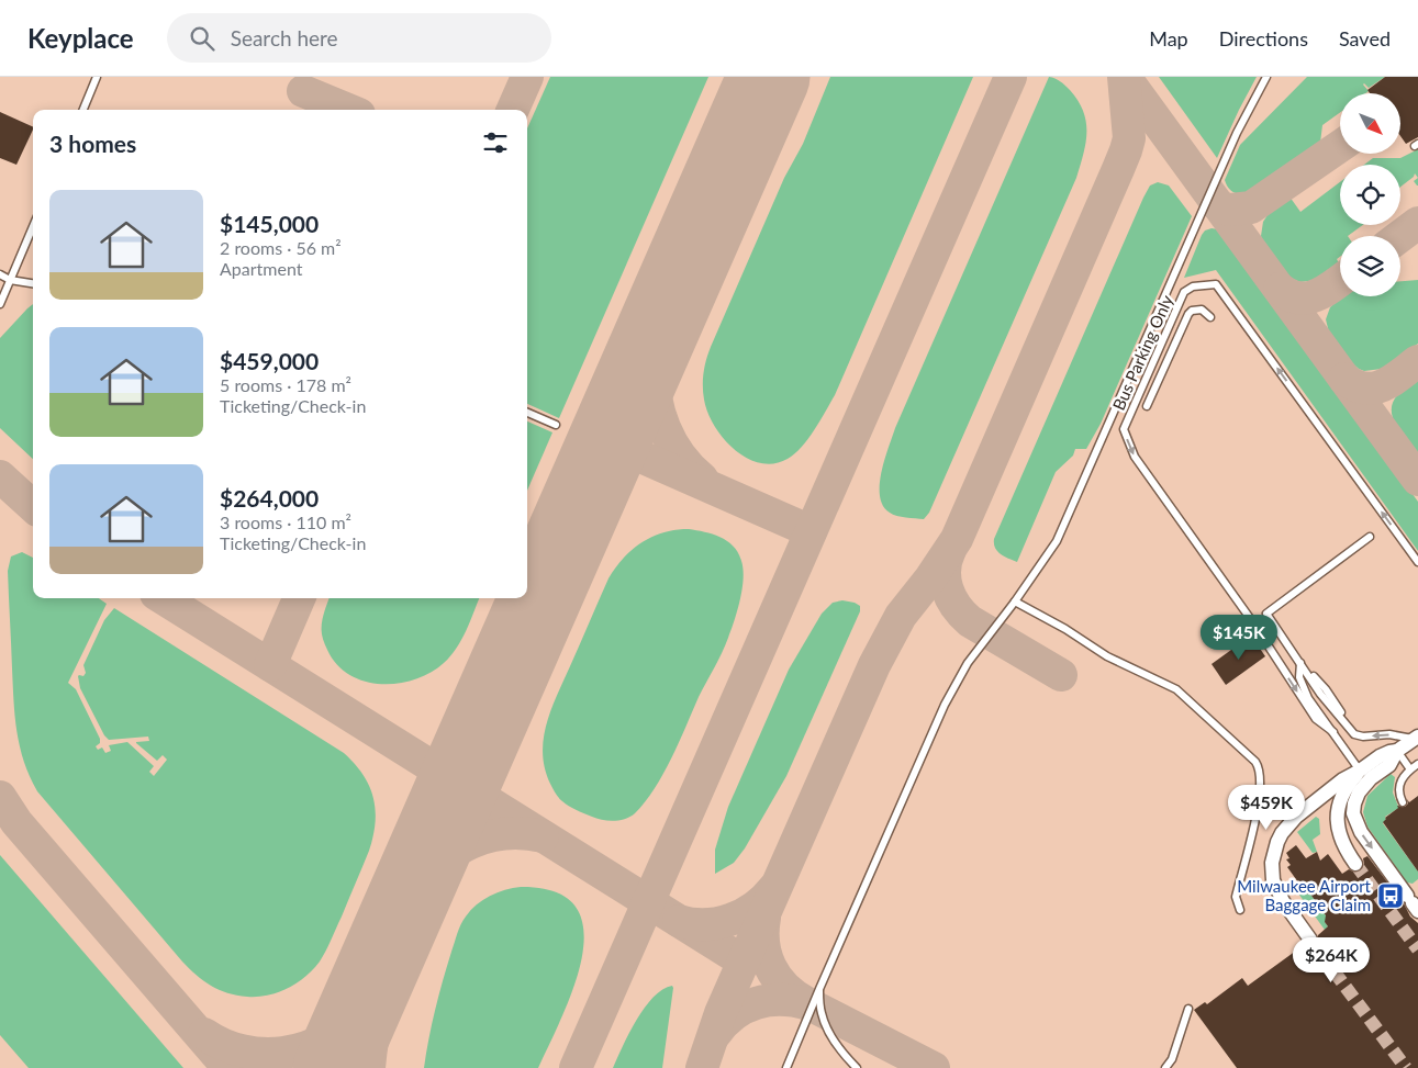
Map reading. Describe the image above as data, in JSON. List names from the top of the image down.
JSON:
{
  "streets": {
    "lane": ["Bus Parking Only"]
  },
  "places": {
    "bus stop": ["Milwaukee Airport Baggage Claim"]
  },
  "north": "bottom right",
  "page": {
    "header": "Keyplace",
    "search": "Search here",
    "nav": ["Map", "Directions", "Saved"],
    "heading": "3 homes",
    "list": [
      {
        "name": "$145,000",
        "note": "2 rooms · 56 m² · Apartment"
      },
      {
        "name": "$459,000",
        "note": "5 rooms · 178 m² · Ticketing/Check-in"
      },
      {
        "name": "$264,000",
        "note": "3 rooms · 110 m² · Ticketing/Check-in"
      }
    ],
    "price": ["$145K", "$459K", "$264K"]
  }
}
